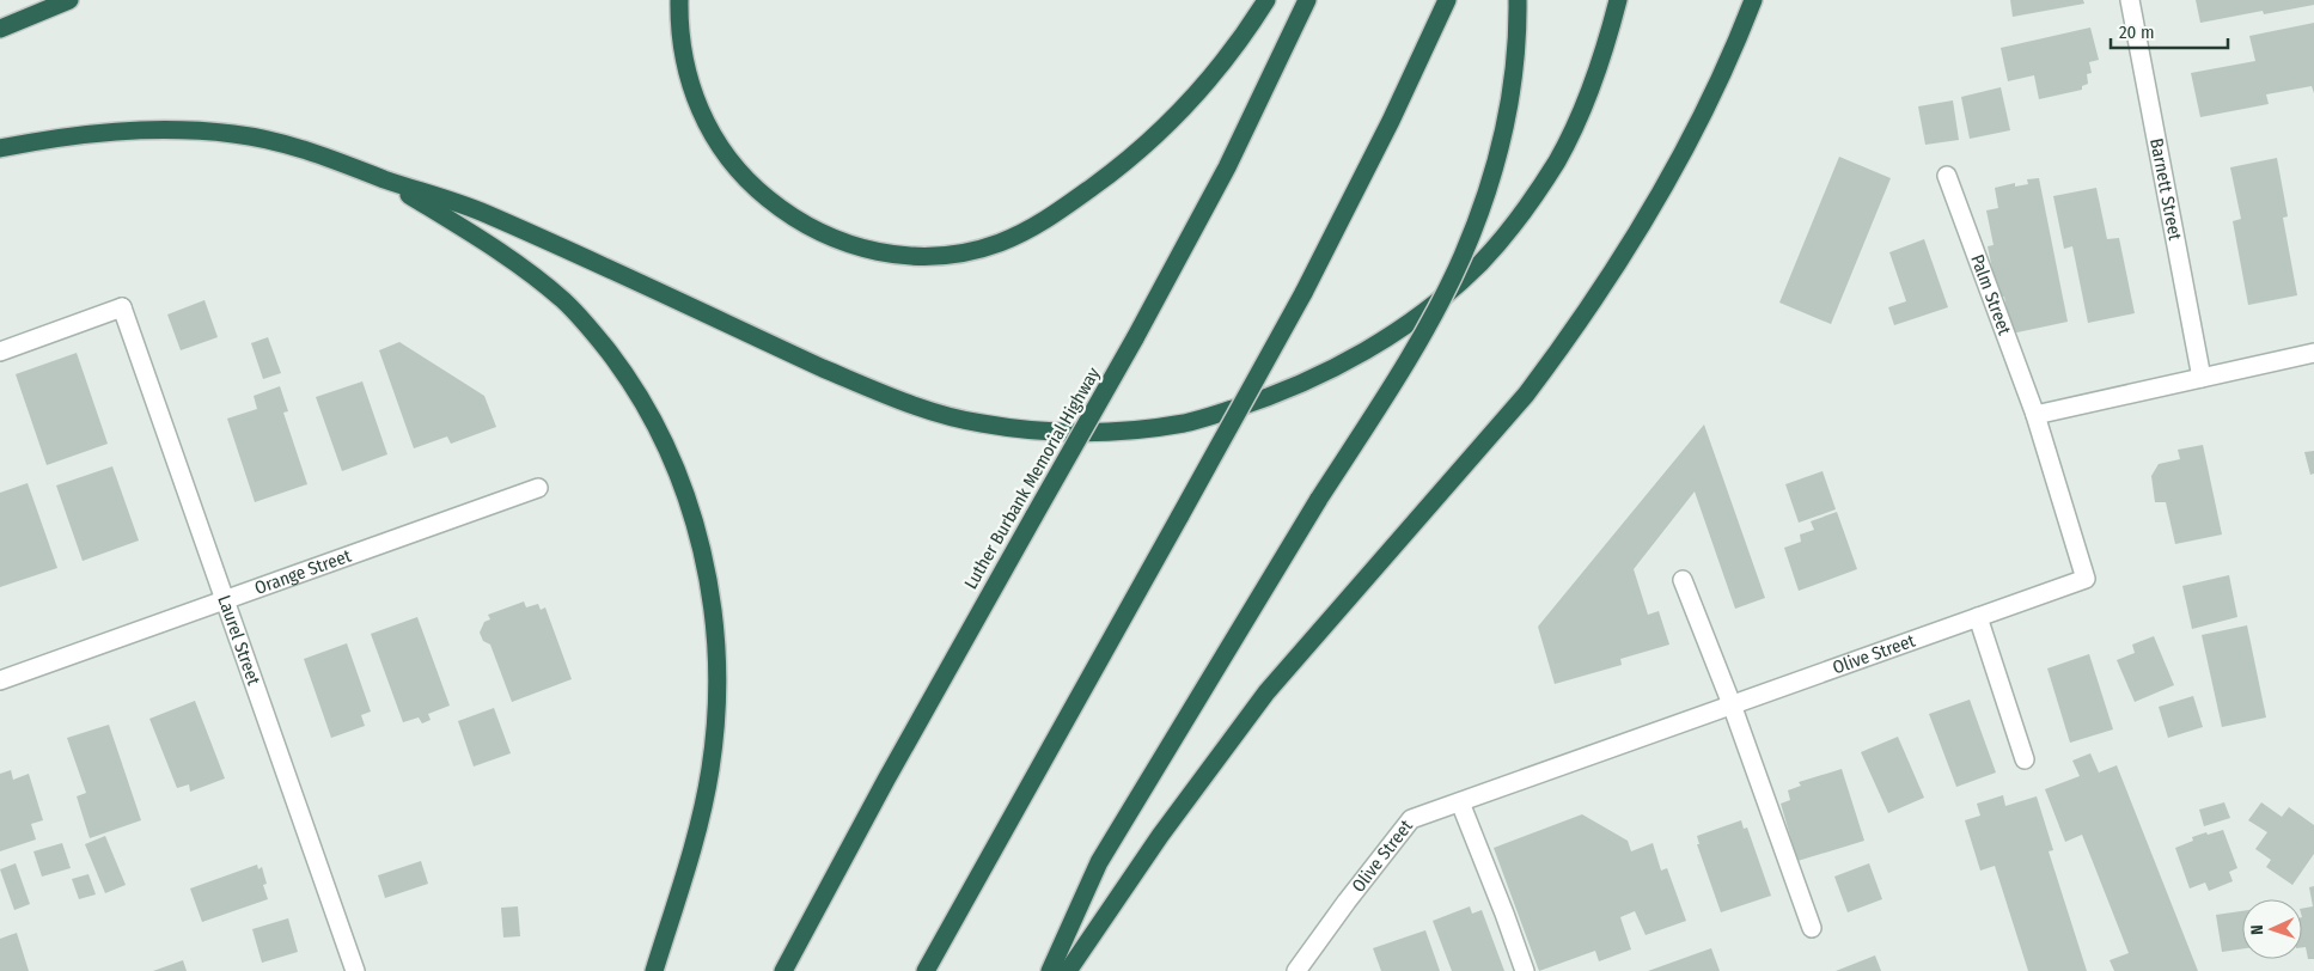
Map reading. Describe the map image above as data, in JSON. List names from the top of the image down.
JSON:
{
  "streets": {
    "highway": ["Luther Burbank Memorial Highway"],
    "street": [
      "Barnett Street",
      "Palm Street",
      "Orange Street",
      "Laurel Street",
      "Olive Street"
    ]
  },
  "crossings": [
    ["Palm Street", "Olive Street"],
    ["Orange Street", "Laurel Street"]
  ],
  "scale_bar": "20 m",
  "north": "left"
}
